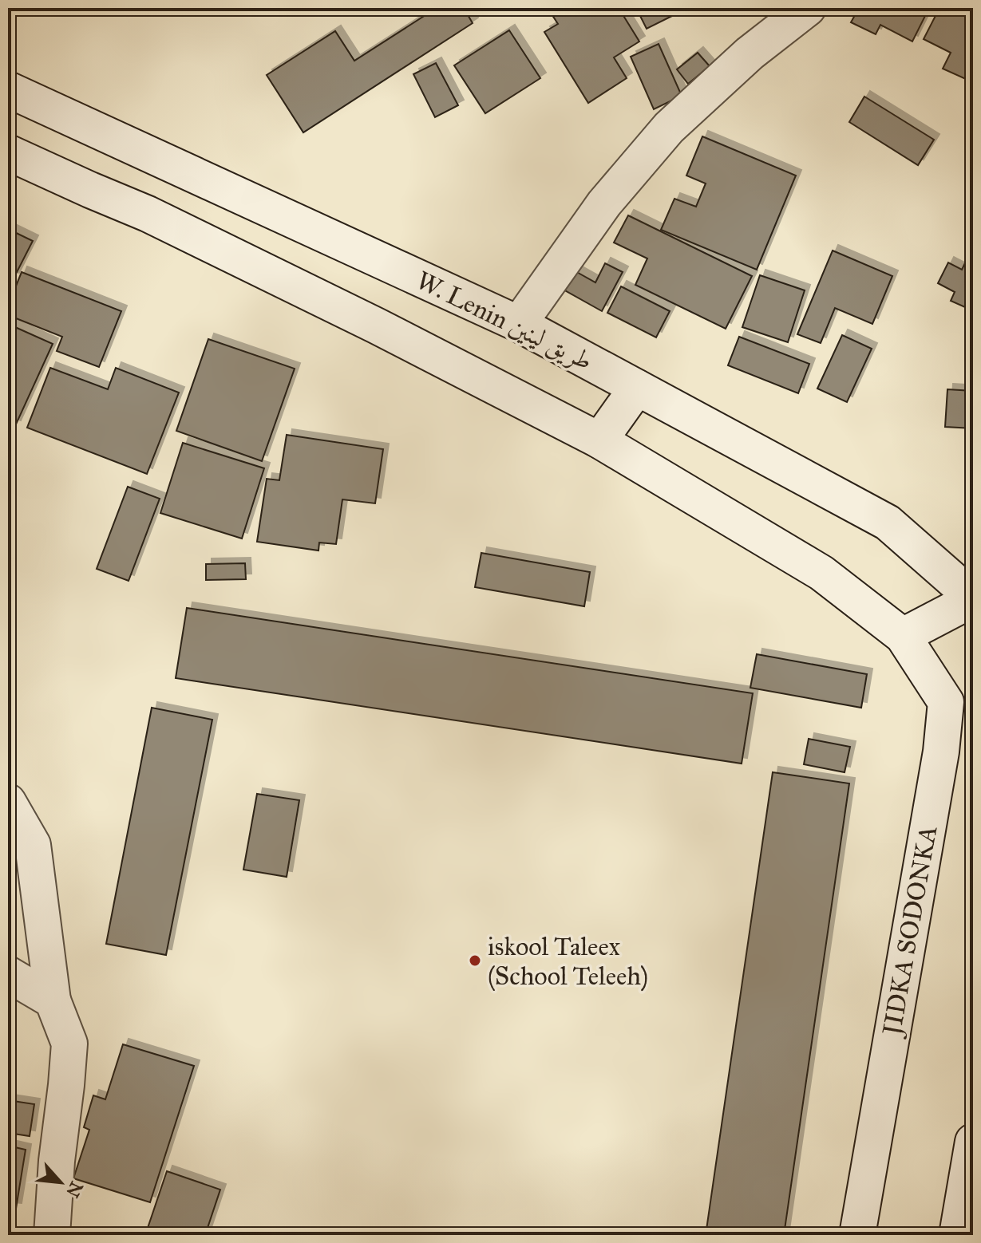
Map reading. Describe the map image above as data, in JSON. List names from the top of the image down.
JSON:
{
  "streets": {
    "main road": ["W. Lenin طريق لينين", "JIDKA SODONKA"]
  },
  "places": ["iskool Taleex (School Teleeh)"],
  "north": "bottom right"
}
